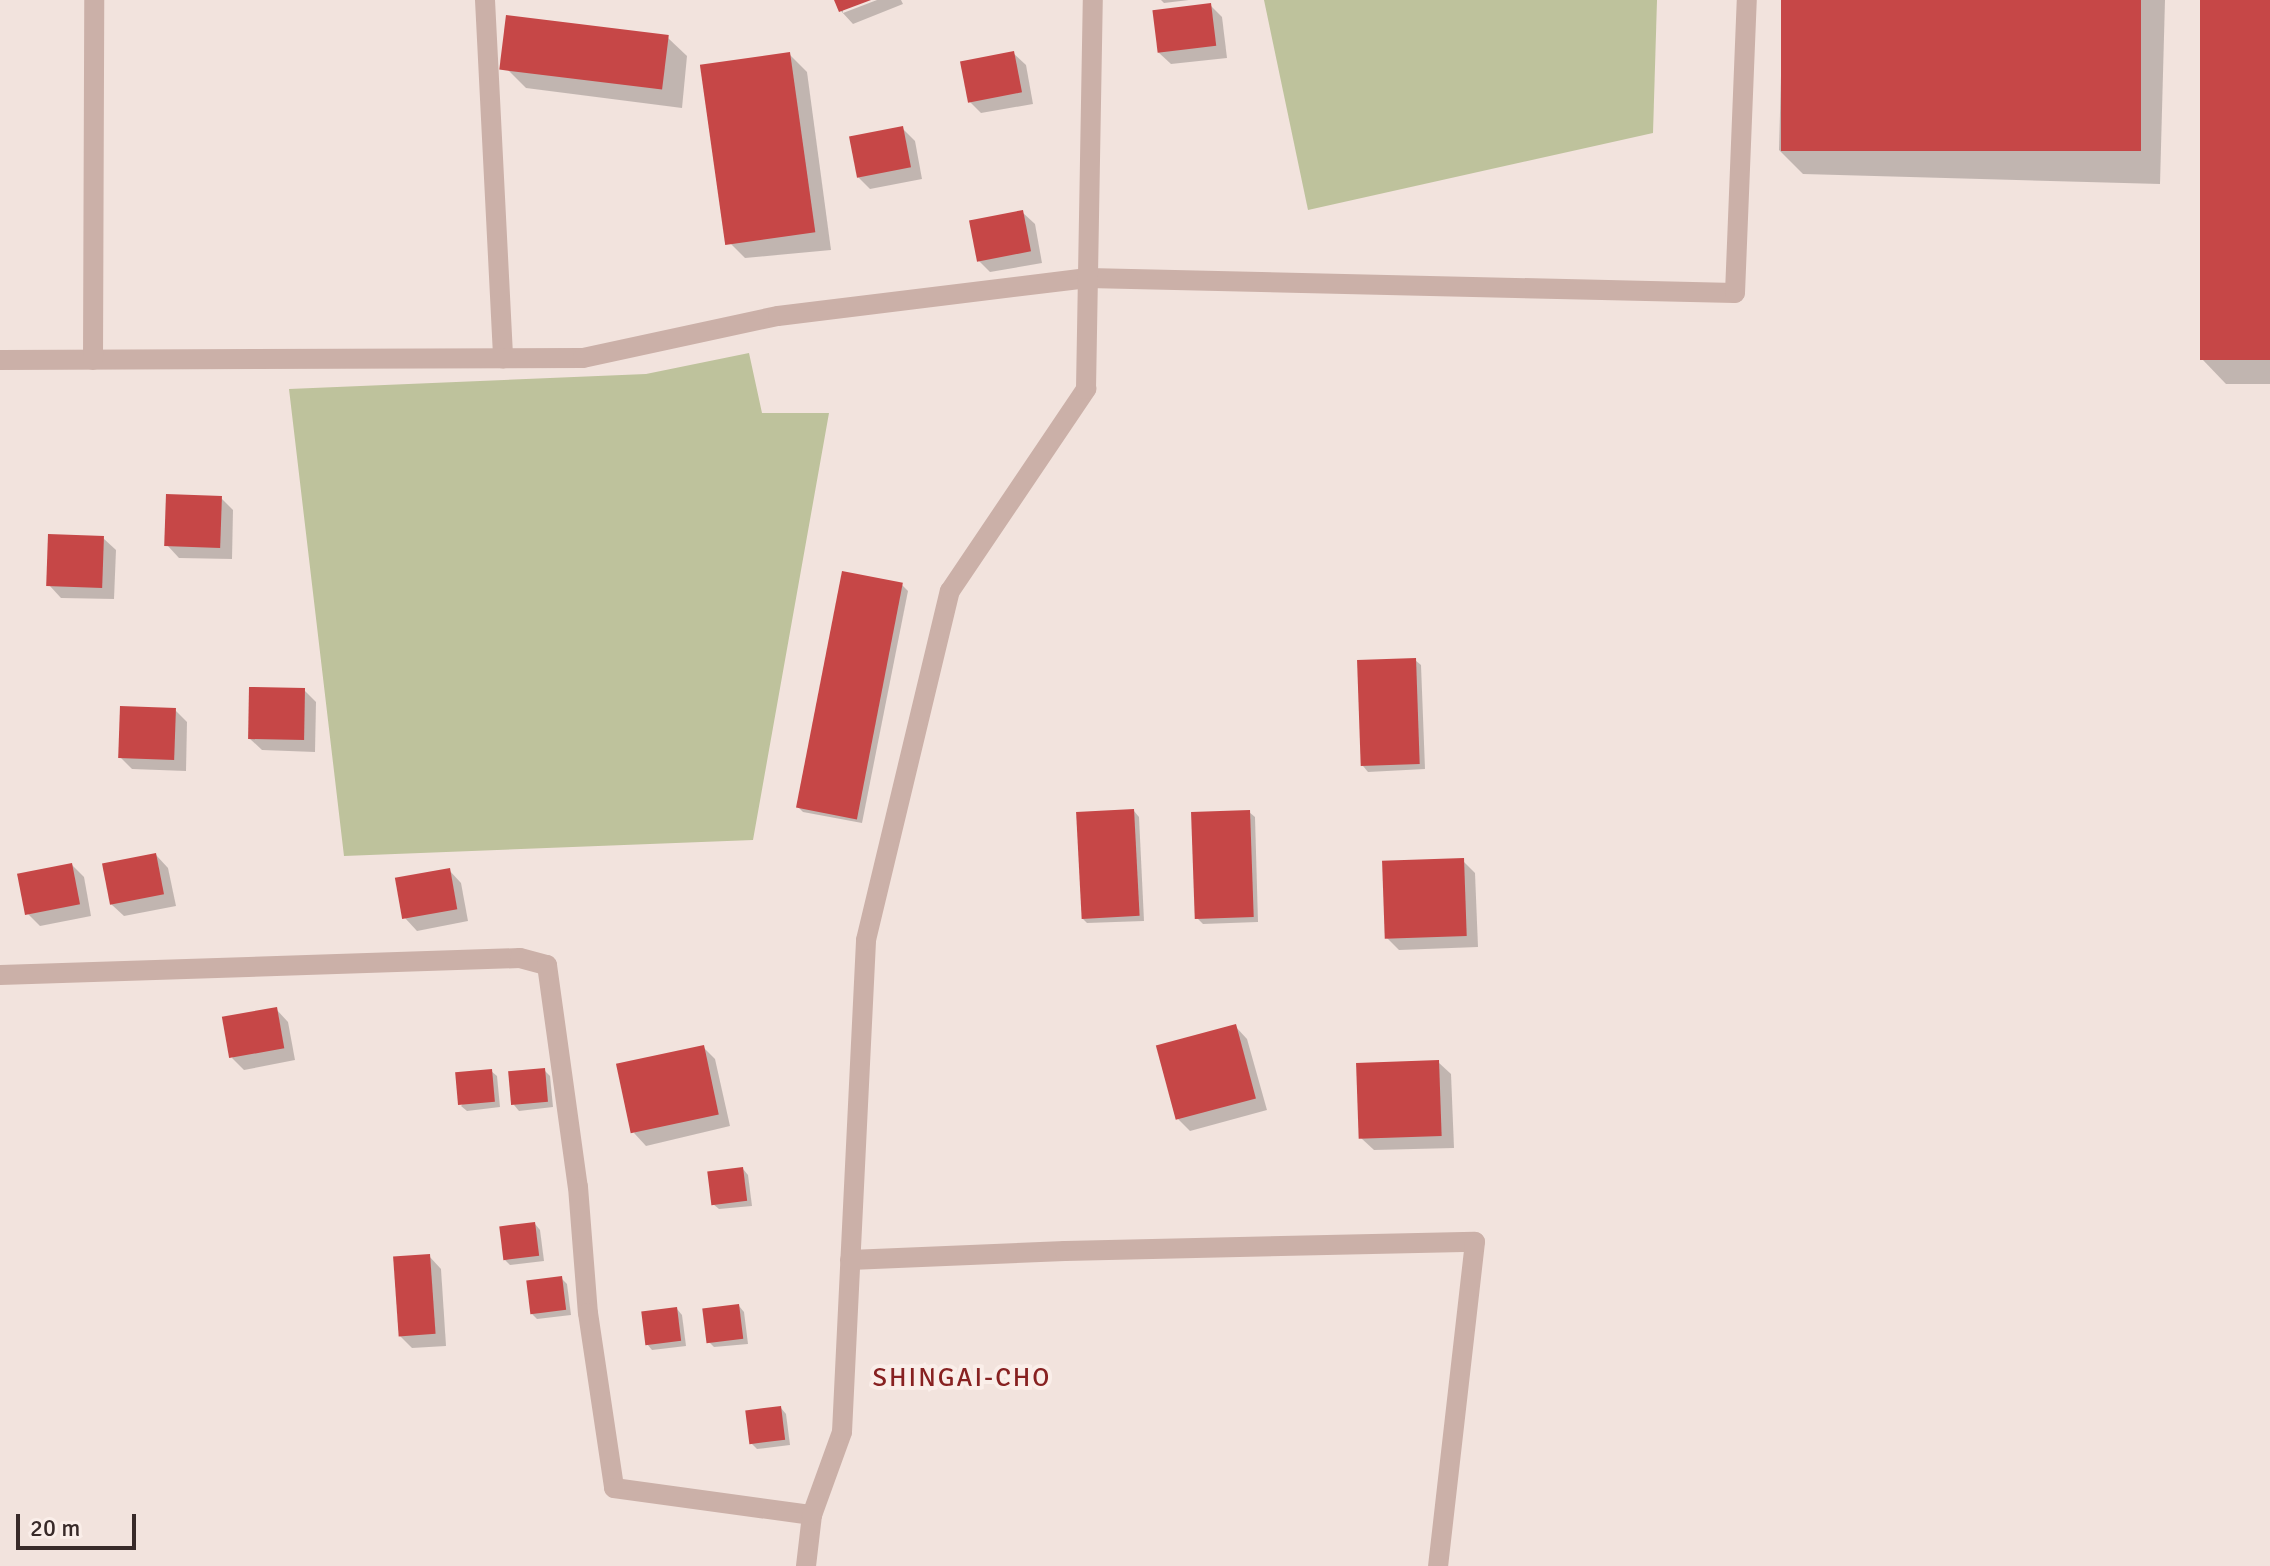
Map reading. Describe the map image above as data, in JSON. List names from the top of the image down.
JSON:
{
  "districts": ["SHINGAI-CHO"],
  "scale_bar": "20 m"
}
